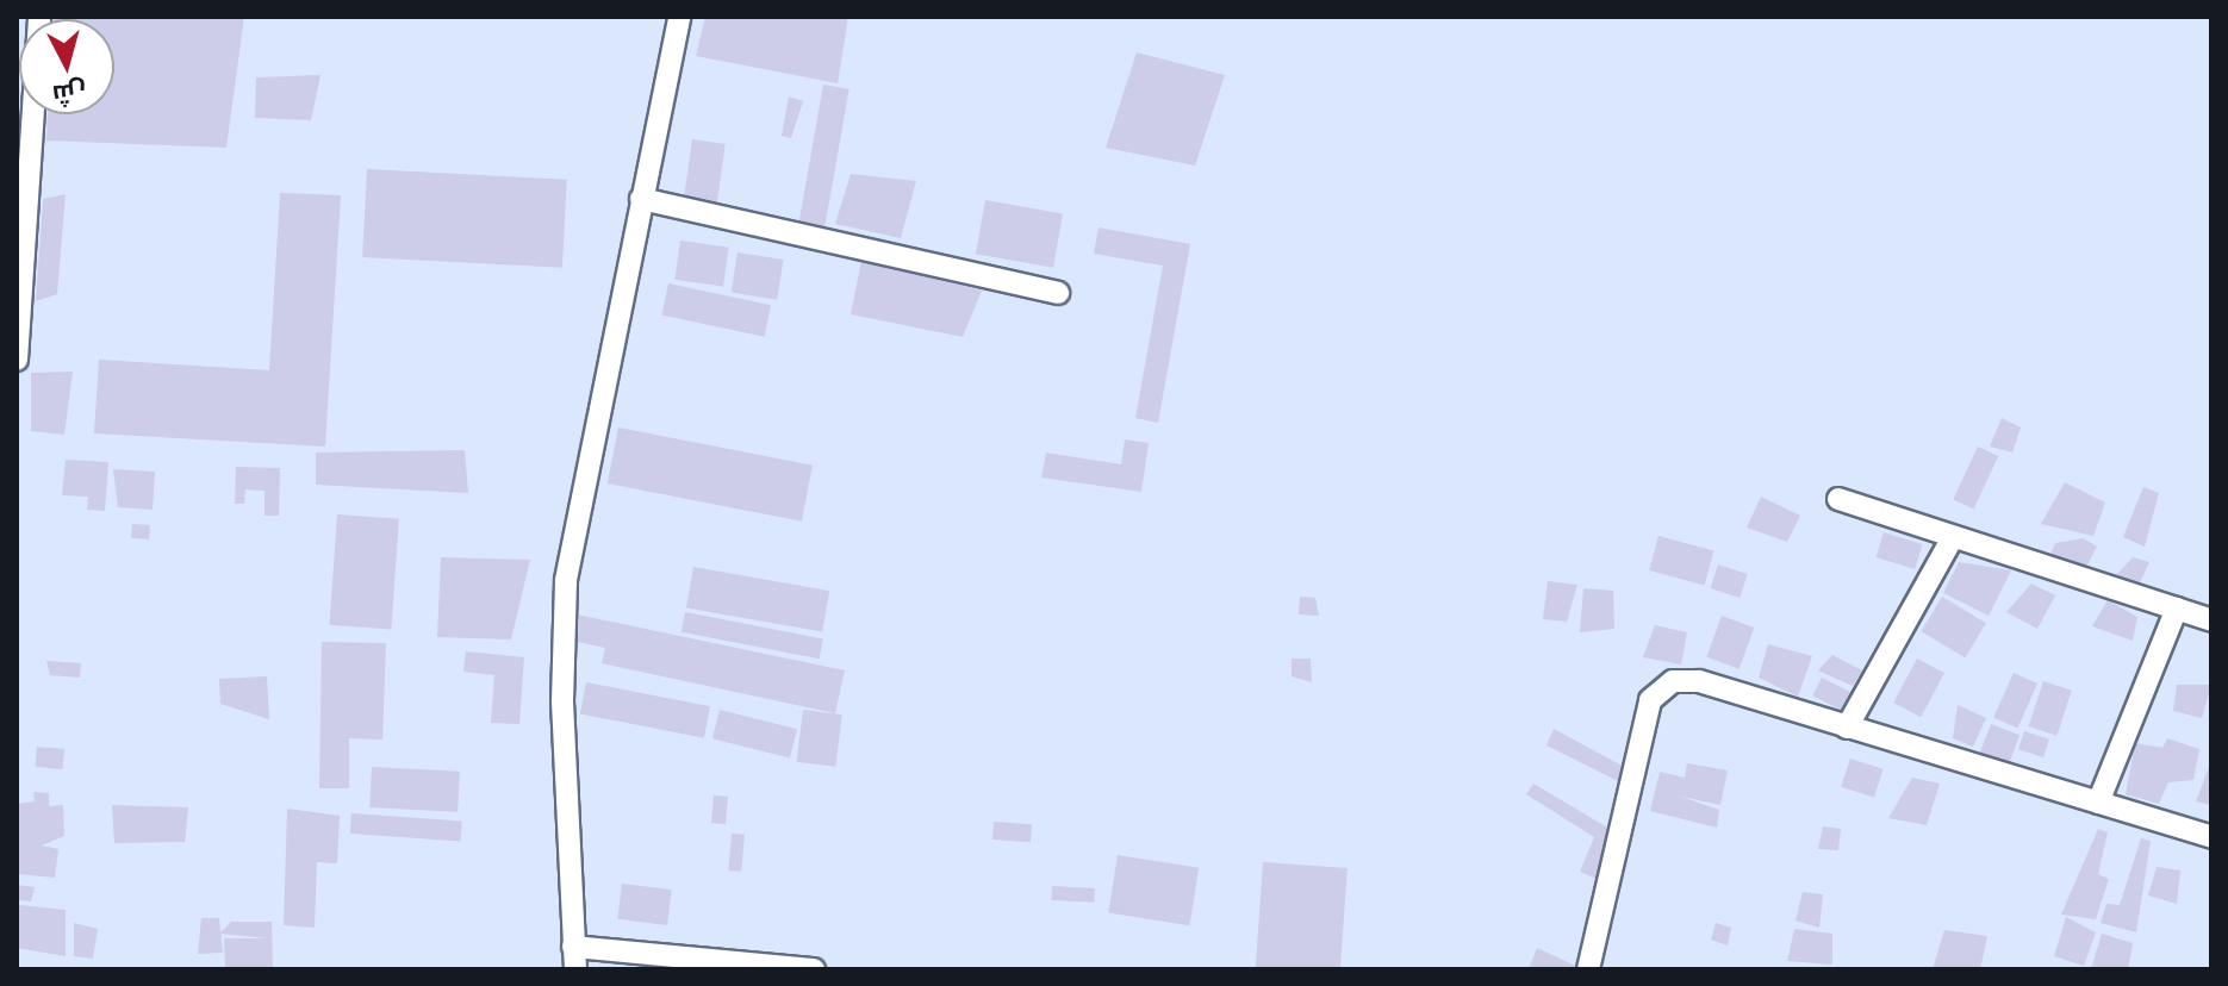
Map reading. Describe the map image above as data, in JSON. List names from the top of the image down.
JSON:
{
  "north": "bottom"
}
